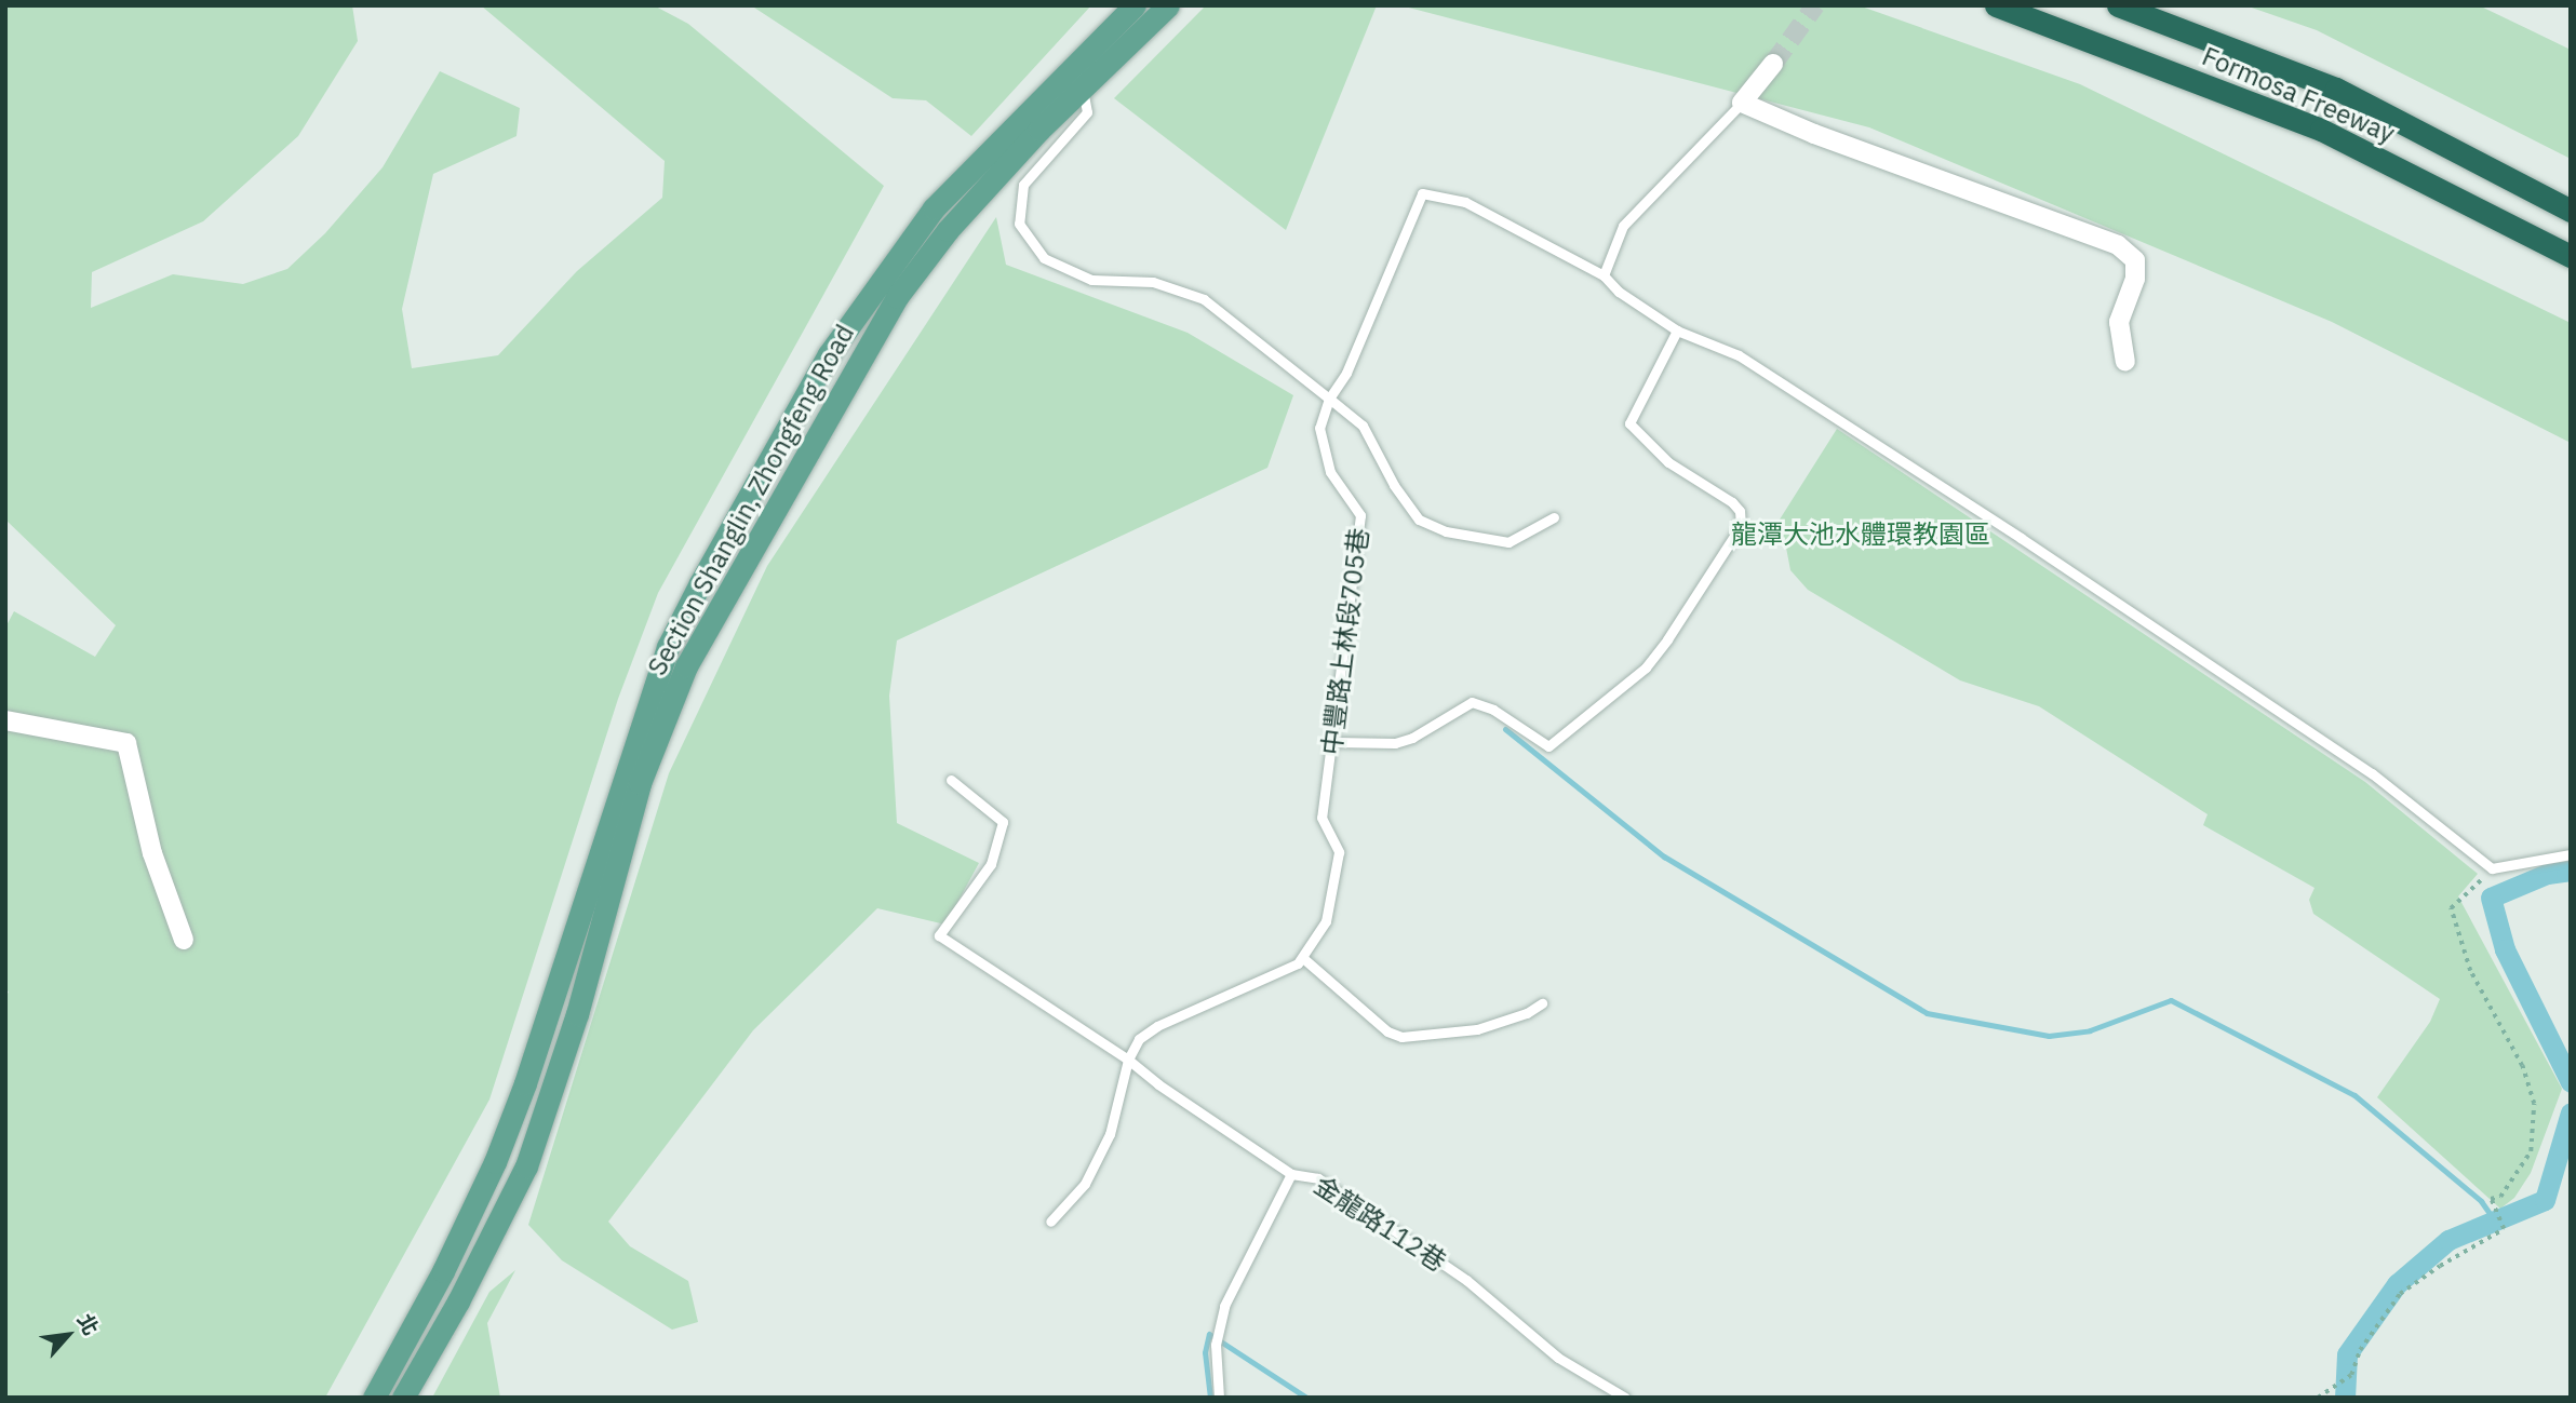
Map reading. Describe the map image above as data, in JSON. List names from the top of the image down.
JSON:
{
  "streets": {
    "highway": ["Formosa Freeway"],
    "main road": ["Section Shanglin, Zhongfeng Road"],
    "lane": ["中豐路上林段705巷", "金龍路112巷"]
  },
  "parks": ["龍潭大池水體環教園區"],
  "north": "top right"
}
